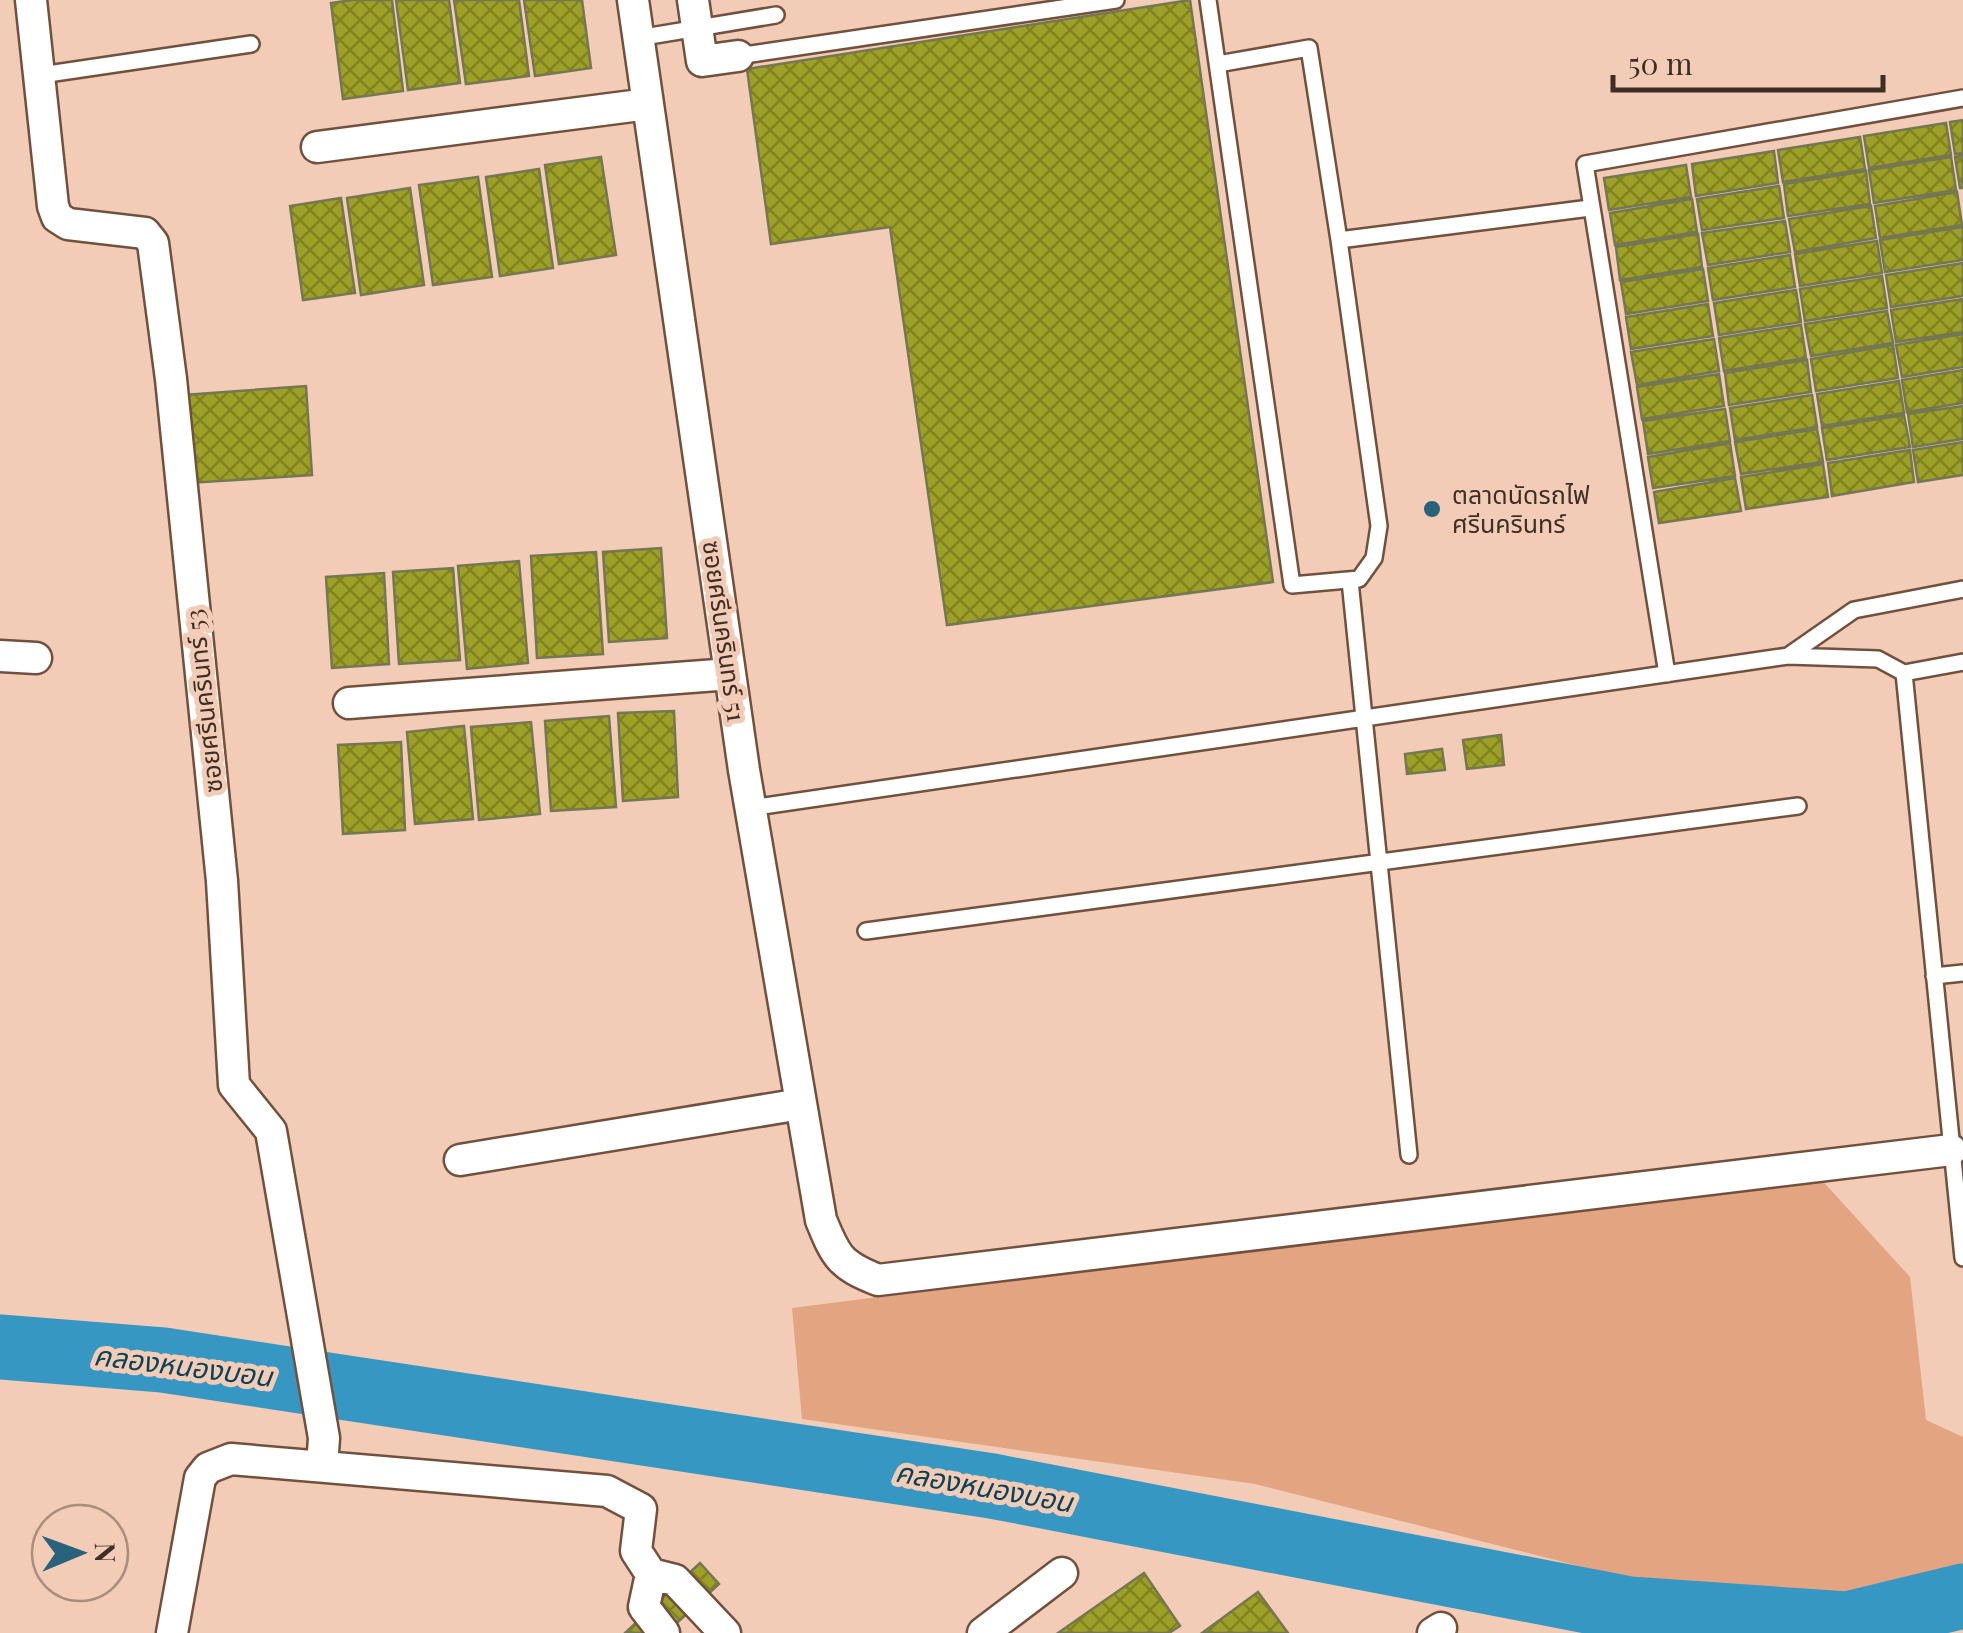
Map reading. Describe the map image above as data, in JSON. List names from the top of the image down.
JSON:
{
  "streets": {
    "street": ["ซอยศรีนครินทร์ 51", "ซอยศรีนครินทร์ 53"]
  },
  "water": ["คลองหนองบอน"],
  "places": ["ตลาดนัดรถไฟ ศรีนครินทร์"],
  "scale_bar": "50 m",
  "north": "right"
}
